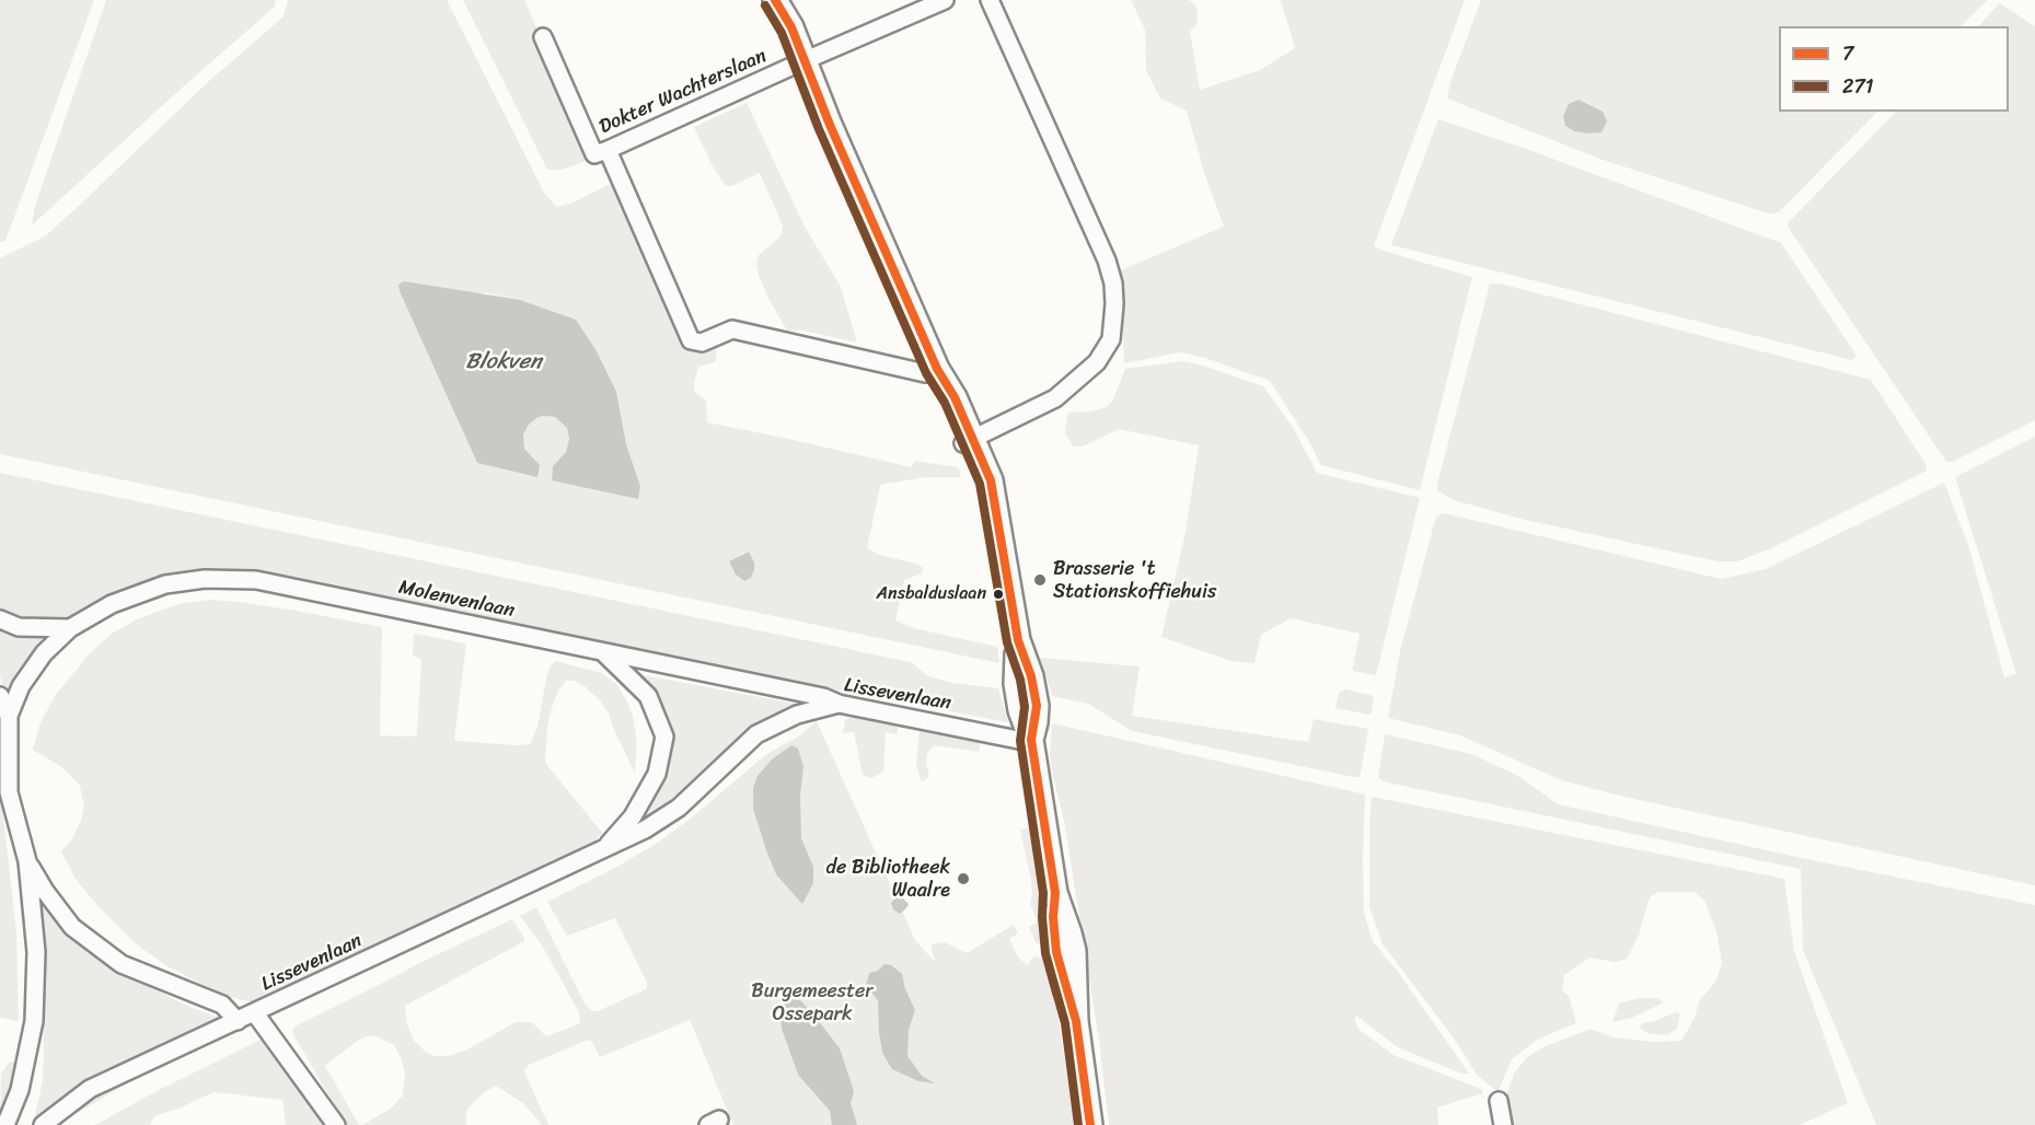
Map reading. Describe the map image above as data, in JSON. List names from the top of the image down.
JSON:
{
  "streets": {
    "street": ["Dokter Wachterslaan", "Molenvenlaan", "Lissevenlaan"]
  },
  "crossings": [
    ["Molenvenlaan", "Lissevenlaan"]
  ],
  "water": ["Blokven"],
  "parks": ["Burgemeester Ossepark"],
  "places": ["Brasserie 't Stationskoffiehuis", "Ansbalduslaan", "de Bibliotheek Waalre"],
  "lines": ["transit line 7", "transit line 271"],
  "legend": ["7", "271"]
}
